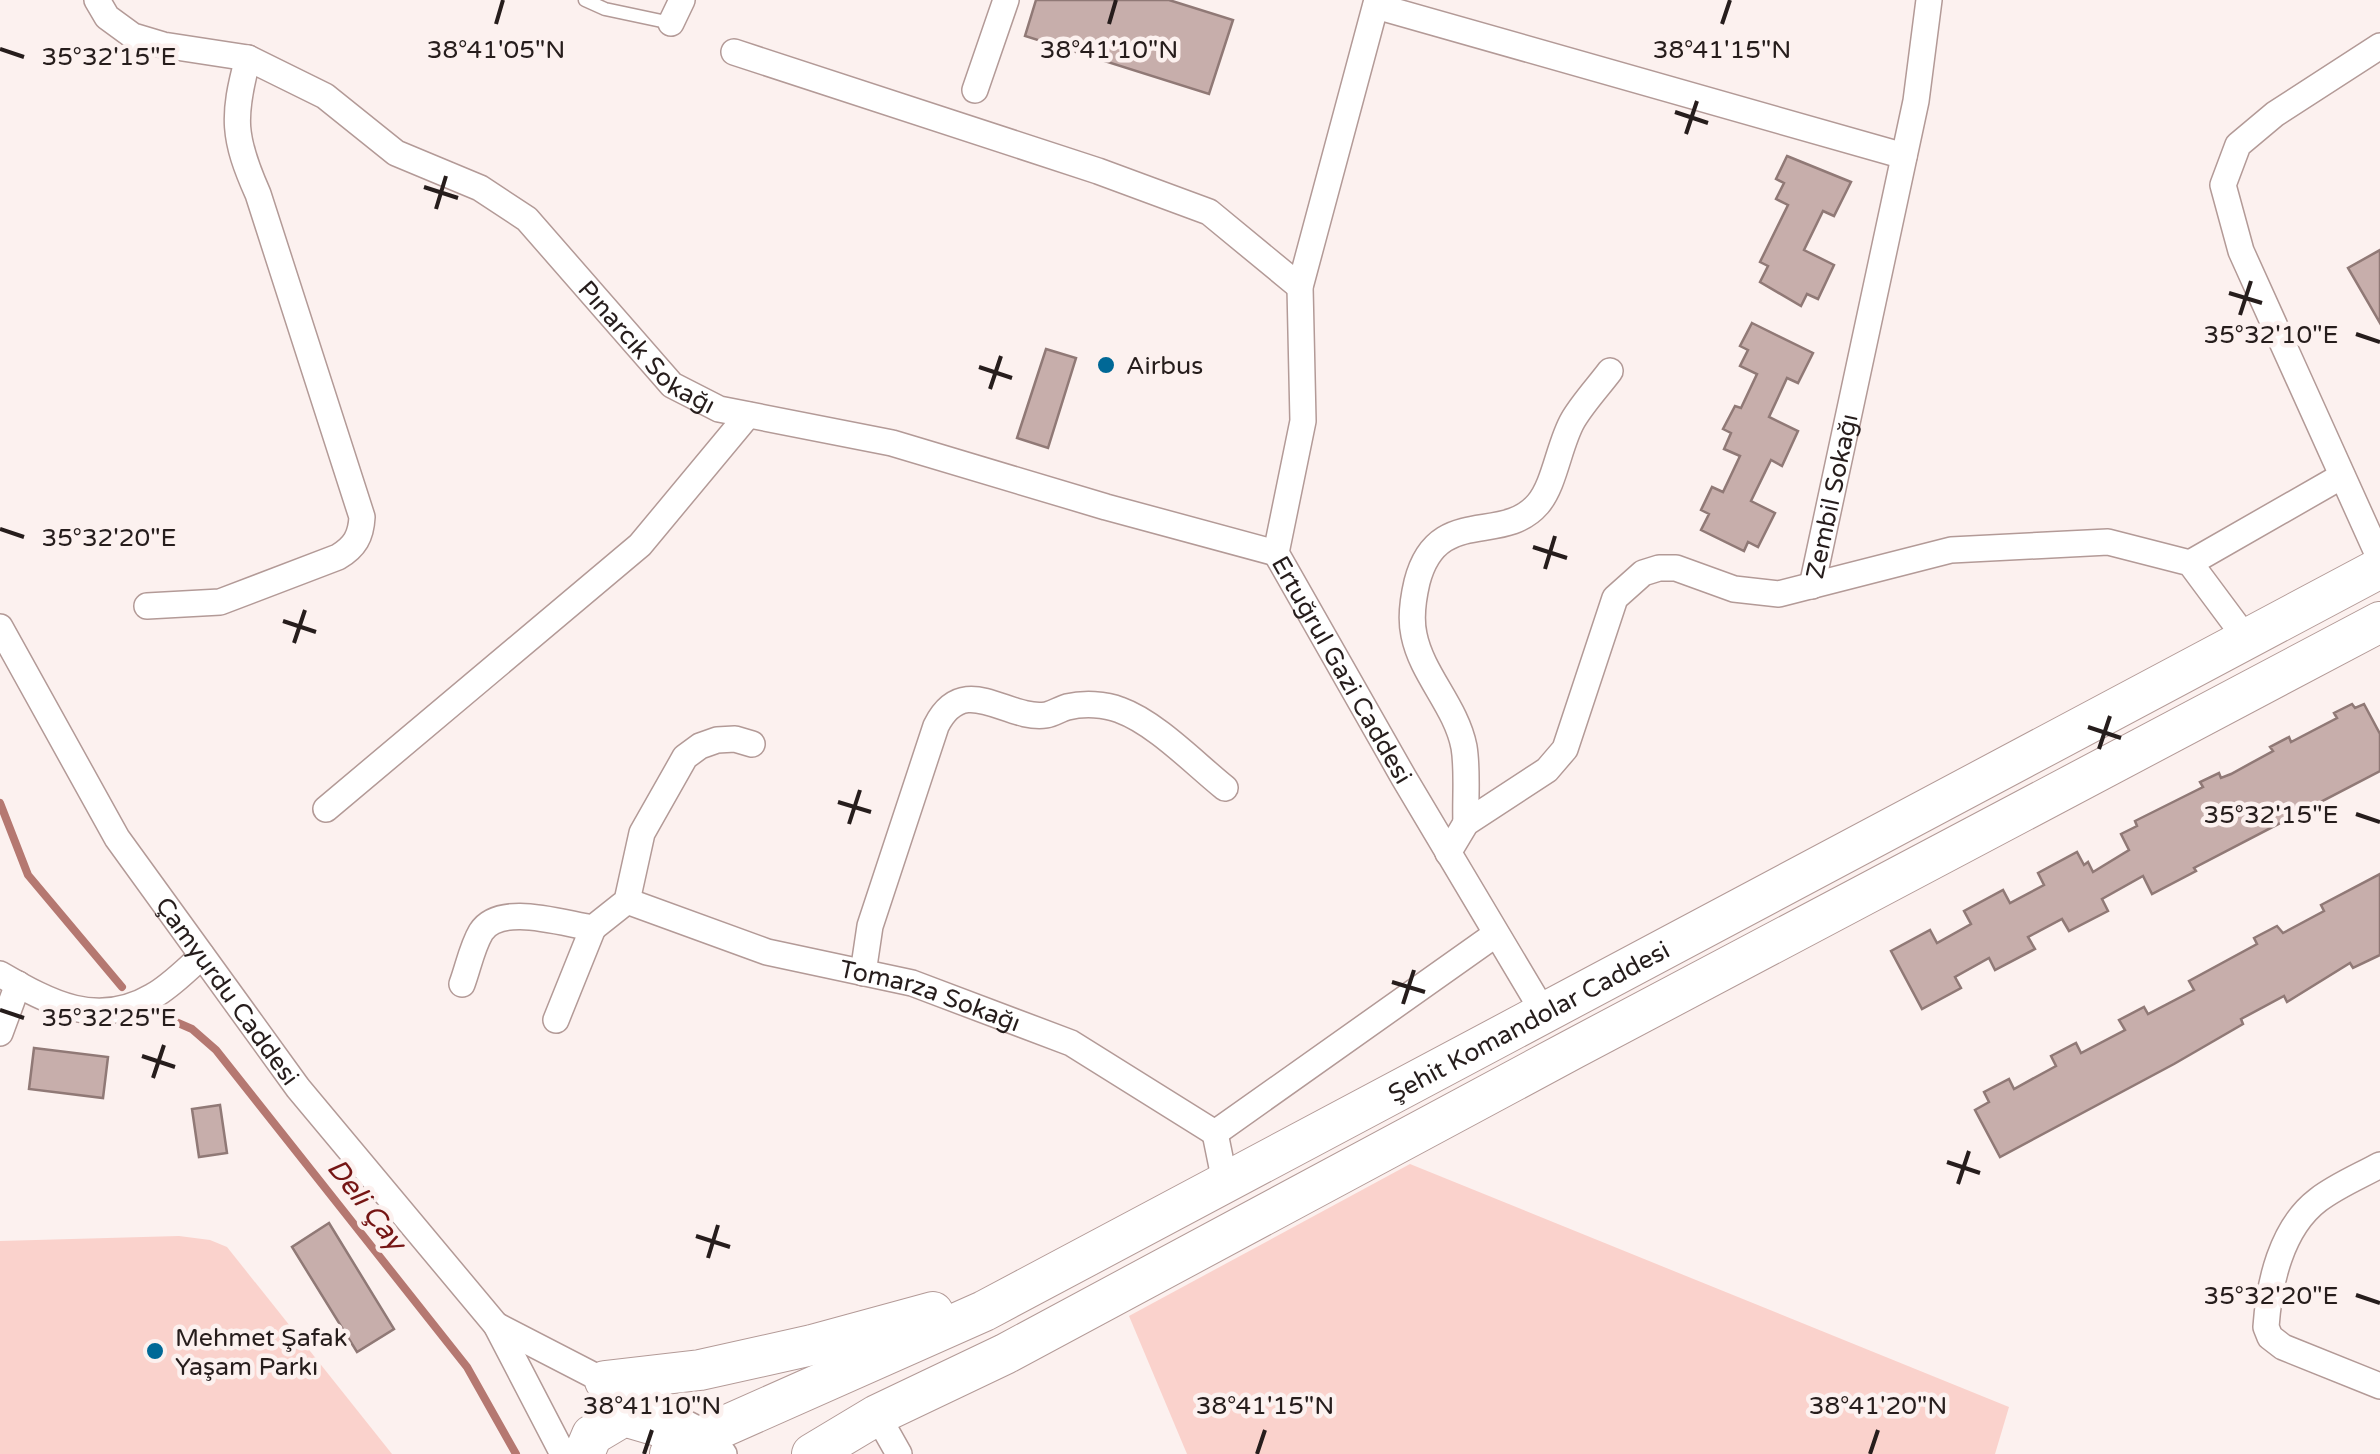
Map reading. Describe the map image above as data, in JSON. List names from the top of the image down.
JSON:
{
  "streets": {
    "main road": ["Şehit Komandolar Caddesi"],
    "street": [
      "Pınarcık Sokağı",
      "Zembil Sokağı",
      "Ertuğrul Gazi Caddesi",
      "Çamyurdu Caddesi",
      "Tomarza Sokağı"
    ]
  },
  "crossings": [
    ["Pınarcık Sokağı", "Ertuğrul Gazi Caddesi"],
    ["Zembil Sokağı", "Ertuğrul Gazi Caddesi"],
    ["Ertuğrul Gazi Caddesi", "Şehit Komandolar Caddesi"],
    ["Çamyurdu Caddesi", "Şehit Komandolar Caddesi"]
  ],
  "water": ["Deli Çay"],
  "places": ["Airbus", "Mehmet Şafak Yaşam Parkı"],
  "coordinates": [
    "38°41'05\"N",
    "38°41'10\"N",
    "38°41'15\"N",
    "35°32'15\"E",
    "35°32'10\"E",
    "35°32'20\"E",
    "35°32'25\"E",
    "38°41'20\"N"
  ]
}
